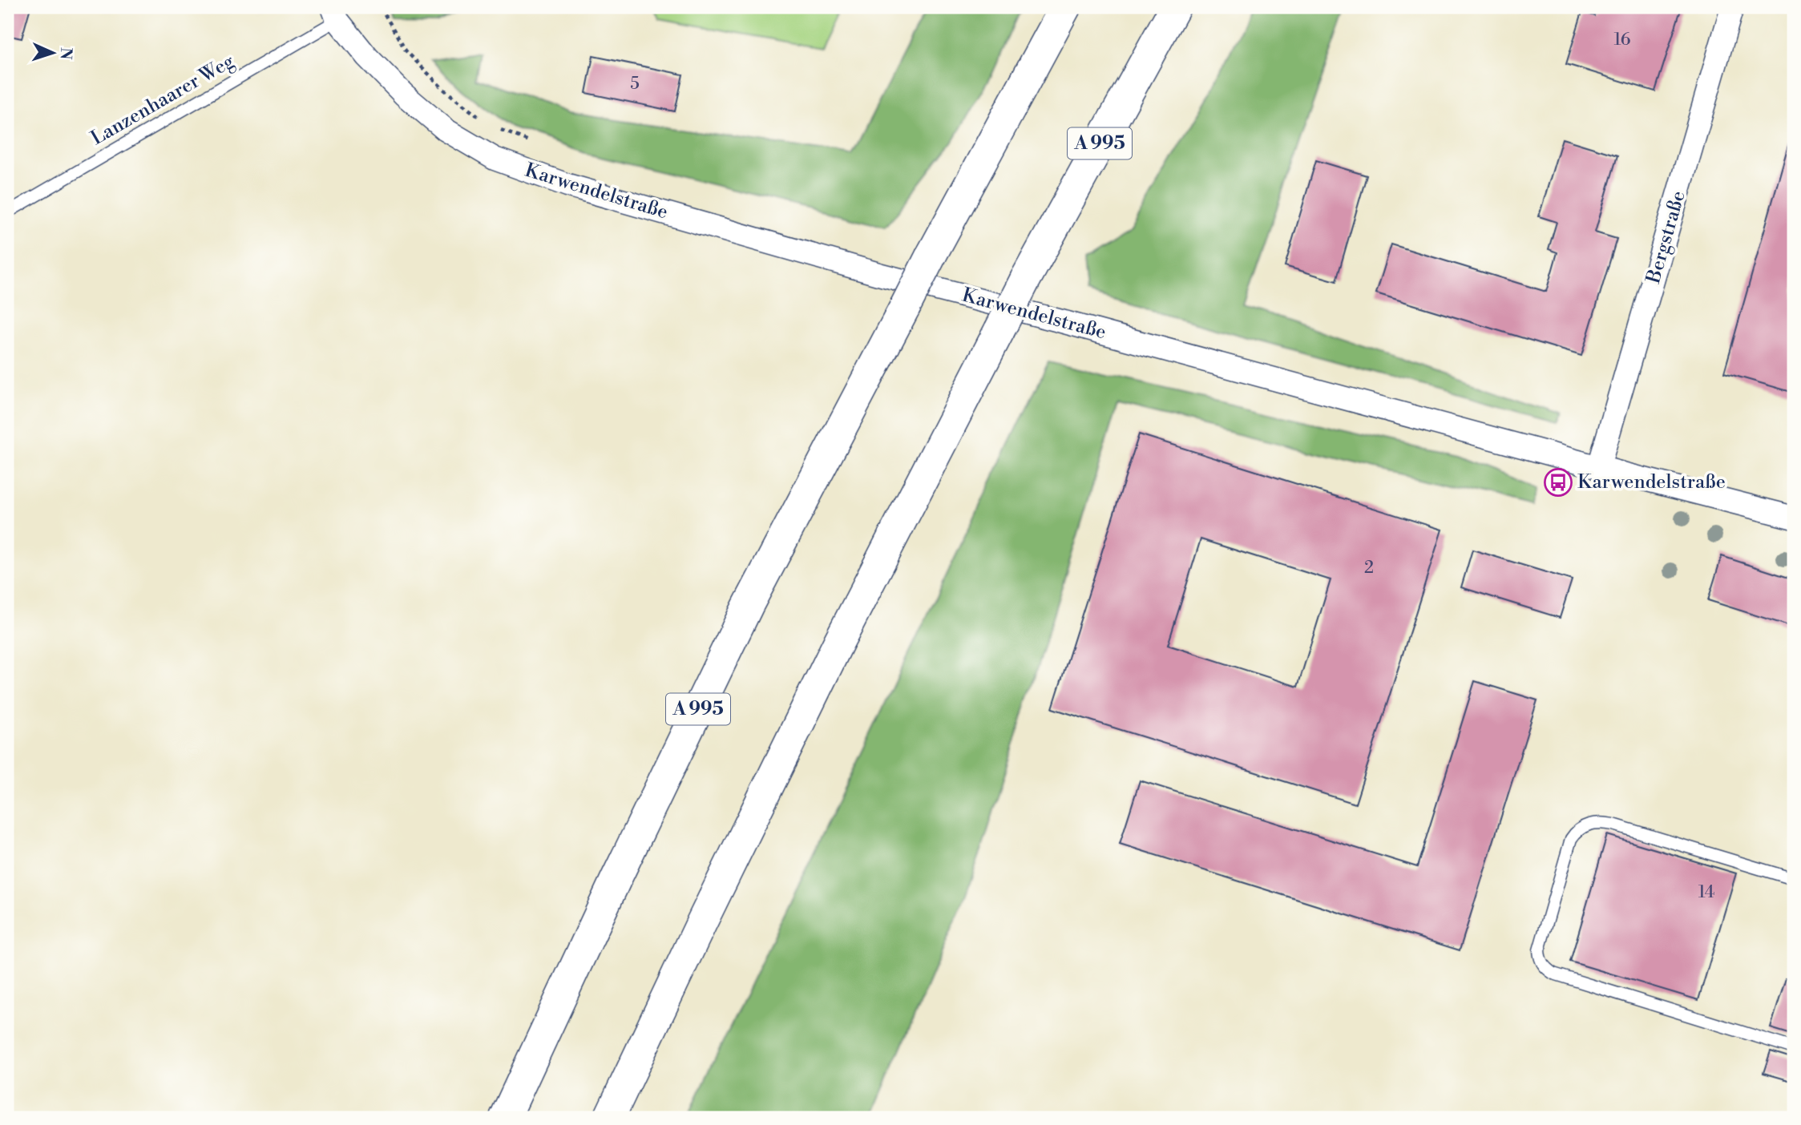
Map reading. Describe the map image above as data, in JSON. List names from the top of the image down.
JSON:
{
  "streets": {
    "highway": ["A 995"],
    "street": ["Karwendelstraße", "Bergstraße"],
    "lane": ["Lanzenhaarer Weg"]
  },
  "crossings": [
    ["Lanzenhaarer Weg", "Karwendelstraße"],
    ["Karwendelstraße", "Bergstraße"]
  ],
  "places": {
    "bus stop": ["Karwendelstraße"]
  },
  "house_numbers": [
    "16",
    "5",
    "2",
    "14"
  ],
  "north": "right"
}
